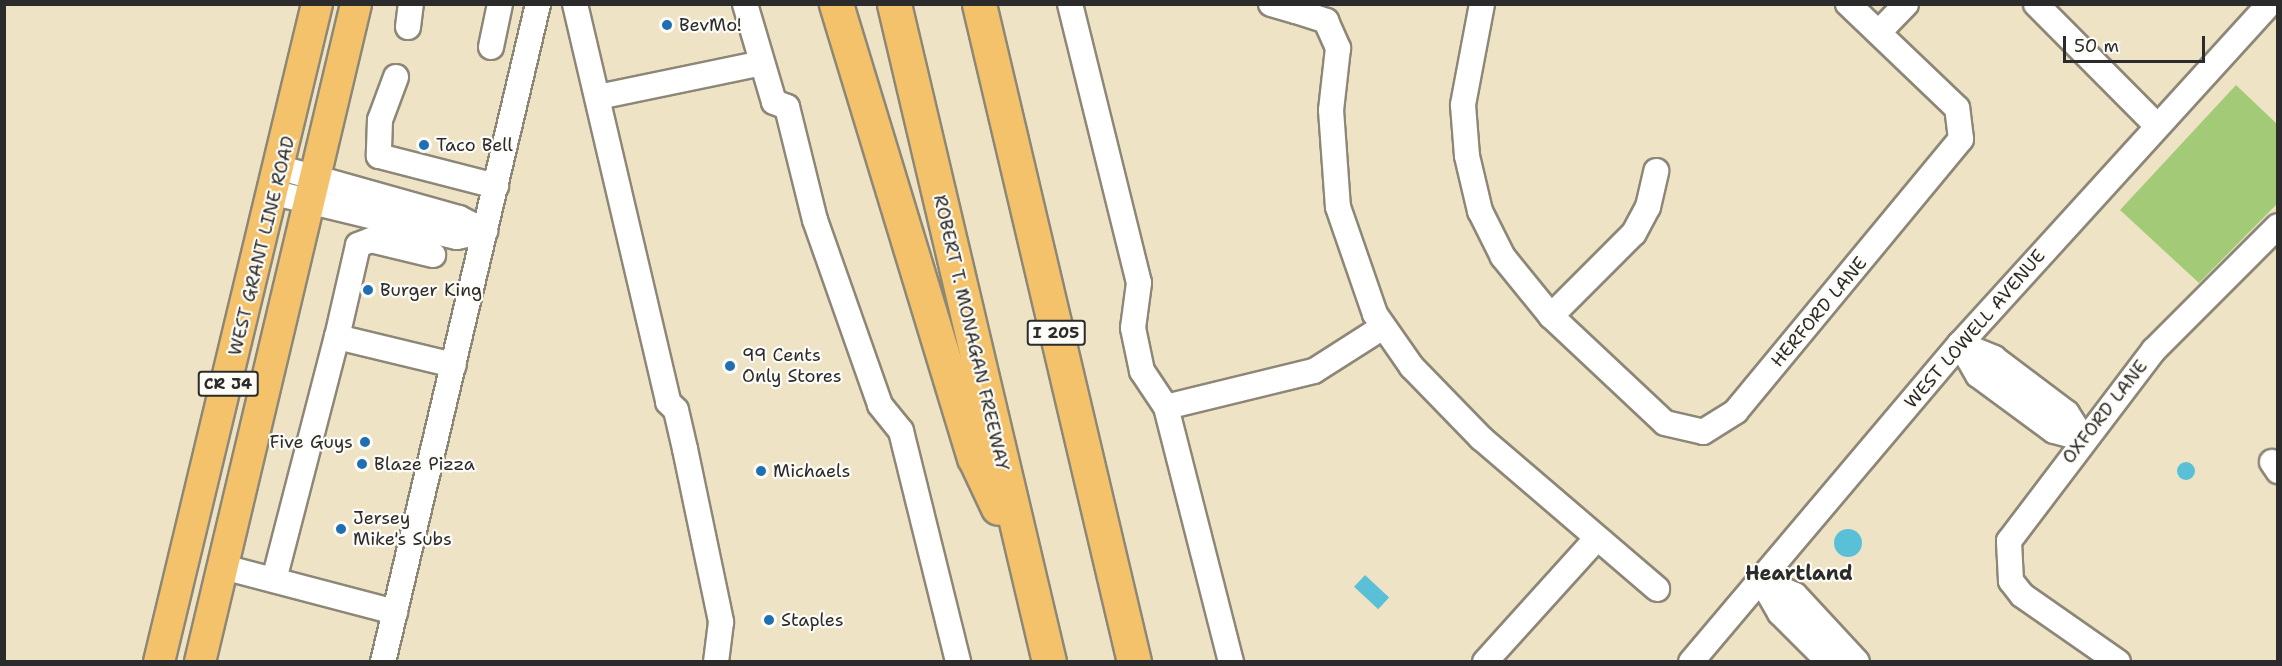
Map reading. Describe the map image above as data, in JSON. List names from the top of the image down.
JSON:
{
  "streets": {
    "highway": ["ROBERT T. MONAGAN FREEWAY", "I 205"],
    "main road": ["WEST GRANT LINE ROAD", "CR J4"],
    "street": ["HERFORD LANE", "WEST LOWELL AVENUE", "OXFORD LANE"]
  },
  "districts": ["Heartland"],
  "places": [
    "BevMo!",
    "Taco Bell",
    "Burger King",
    "99 Cents Only Stores",
    "Five Guys",
    "Blaze Pizza",
    "Michaels",
    "Jersey Mike's Subs",
    "Staples"
  ],
  "scale_bar": "50 m"
}
